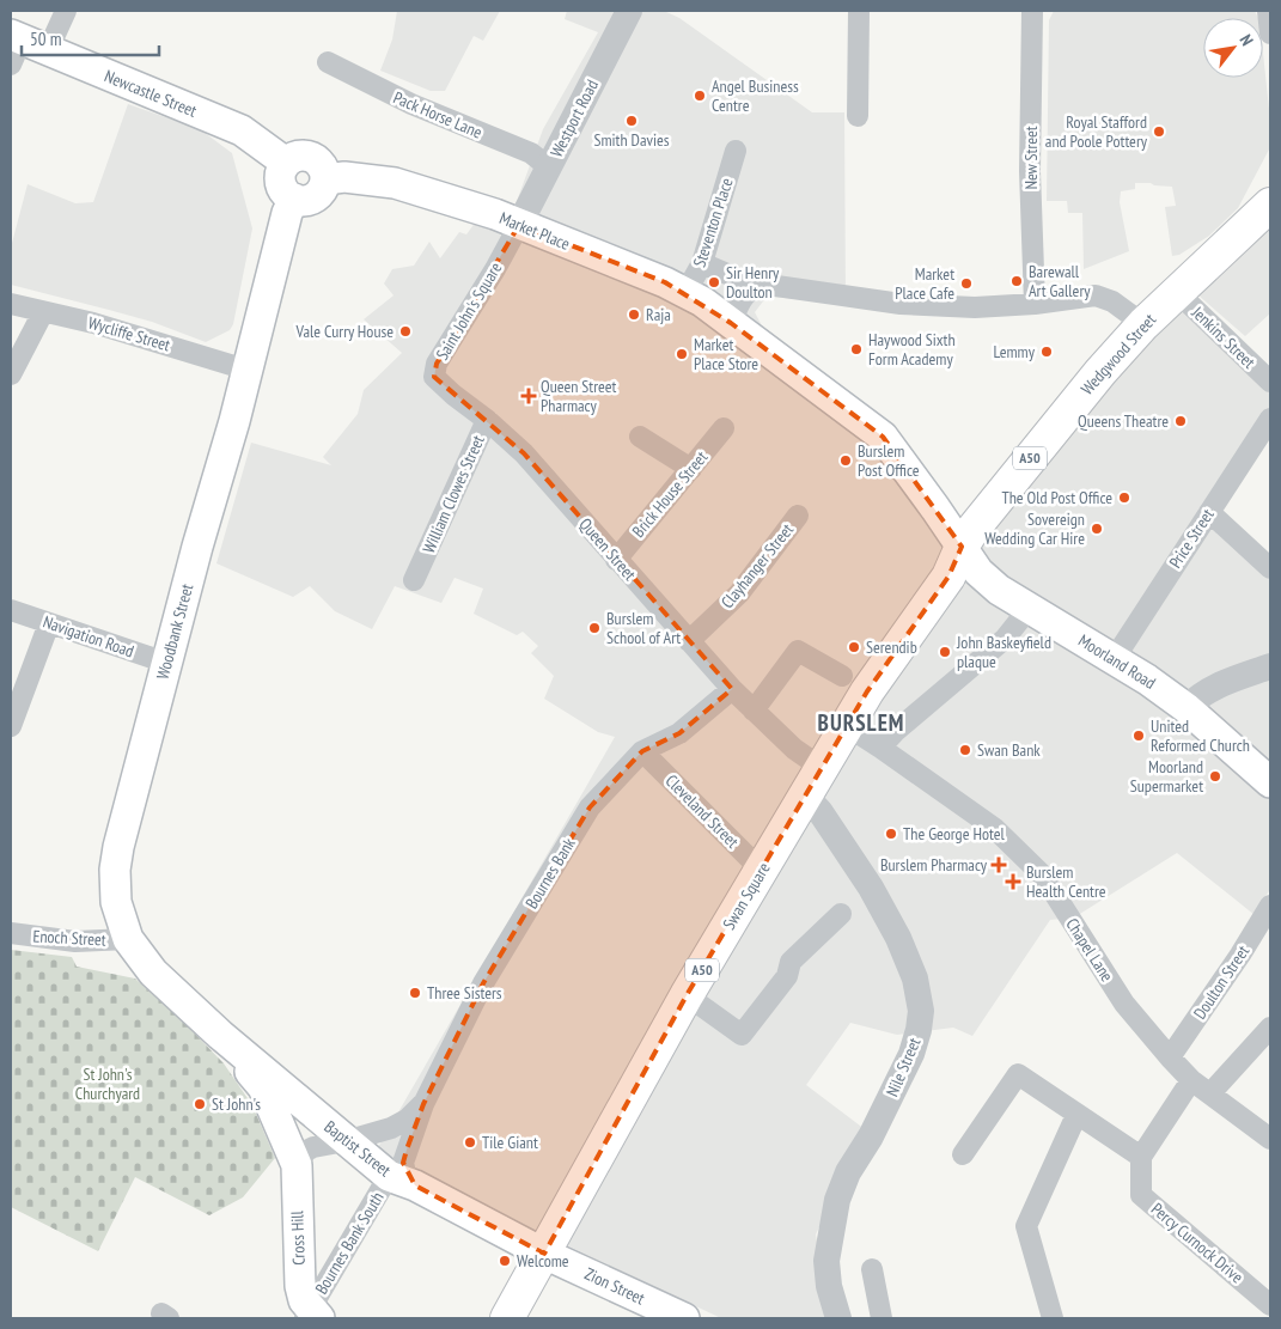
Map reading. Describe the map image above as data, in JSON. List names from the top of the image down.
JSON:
{
  "streets": {
    "main road": [
      "Newcastle Street",
      "Market Place",
      "Wedgwood Street",
      "A50",
      "Woodbank Street",
      "Moorland Road",
      "Swan Square",
      "Baptist Street",
      "Cross Hill",
      "Zion Street"
    ],
    "street": [
      "Pack Horse Lane",
      "Westport Road",
      "New Street",
      "Steventon Place",
      "Saint John's Square",
      "Wycliffe Street",
      "Jenkins Street",
      "William Clowes Street",
      "Brick House Street",
      "Price Street",
      "Queen Street",
      "Clayhanger Street",
      "Navigation Road",
      "Cleveland Street",
      "Bournes Bank",
      "Enoch Street",
      "Chapel Lane",
      "Doulton Street",
      "Nile Street",
      "Bournes Bank South",
      "Percy Curnock Drive"
    ]
  },
  "crossings": [
    ["Newcastle Street", "Market Place"],
    ["Newcastle Street", "Woodbank Street"],
    ["Pack Horse Lane", "Westport Road"],
    ["Westport Road", "Market Place"],
    ["Westport Road", "Saint John's Square"],
    ["Steventon Place", "Market Place"],
    ["Market Place", "Saint John's Square"],
    ["Market Place", "Wedgwood Street"],
    ["Market Place", "Woodbank Street"],
    ["Market Place", "Moorland Road"],
    ["Market Place", "Swan Square"],
    ["Saint John's Square", "Queen Street"],
    ["Wycliffe Street", "Woodbank Street"],
    ["Jenkins Street", "Wedgwood Street"],
    ["Wedgwood Street", "Moorland Road"],
    ["Wedgwood Street", "Swan Square"],
    ["A50", "Swan Square"],
    ["A50", "Baptist Street"],
    ["A50", "Zion Street"],
    ["William Clowes Street", "Queen Street"],
    ["Brick House Street", "Queen Street"],
    ["Price Street", "Moorland Road"],
    ["Queen Street", "Clayhanger Street"],
    ["Queen Street", "Bournes Bank"],
    ["Queen Street", "Swan Square"],
    ["Woodbank Street", "Navigation Road"],
    ["Woodbank Street", "Enoch Street"],
    ["Woodbank Street", "Baptist Street"],
    ["Woodbank Street", "Cross Hill"],
    ["Moorland Road", "Swan Square"],
    ["Cleveland Street", "Bournes Bank"],
    ["Cleveland Street", "Swan Square"],
    ["Bournes Bank", "Baptist Street"],
    ["Bournes Bank", "Bournes Bank South"],
    ["Swan Square", "Chapel Lane"],
    ["Swan Square", "Nile Street"],
    ["Swan Square", "Baptist Street"],
    ["Swan Square", "Zion Street"],
    ["Chapel Lane", "Doulton Street"],
    ["Baptist Street", "Cross Hill"],
    ["Baptist Street", "Bournes Bank South"],
    ["Baptist Street", "Zion Street"],
    ["Cross Hill", "Bournes Bank South"]
  ],
  "districts": ["BURSLEM"],
  "parks": ["St John's Churchyard"],
  "places": {
    "other": [
      "Angel Business Centre",
      "Smith Davies",
      "Royal Stafford and Poole Pottery",
      "Barewall Art Gallery",
      "Sir Henry Doulton",
      "Market Place Cafe",
      "Raja",
      "Vale Curry House",
      "Haywood Sixth Form Academy",
      "Lemmy",
      "Market Place Store",
      "Queens Theatre",
      "Burslem Post Office",
      "The Old Post Office",
      "Sovereign Wedding Car Hire",
      "Burslem School of Art",
      "Serendib",
      "John Baskeyfield plaque",
      "United Reformed Church",
      "Swan Bank",
      "Moorland Supermarket",
      "The George Hotel",
      "Three Sisters",
      "St John's",
      "Tile Giant",
      "Welcome"
    ],
    "health": ["Queen Street Pharmacy", "Burslem Pharmacy", "Burslem Health Centre"]
  },
  "scale_bar": "50 m",
  "north": "top right"
}
